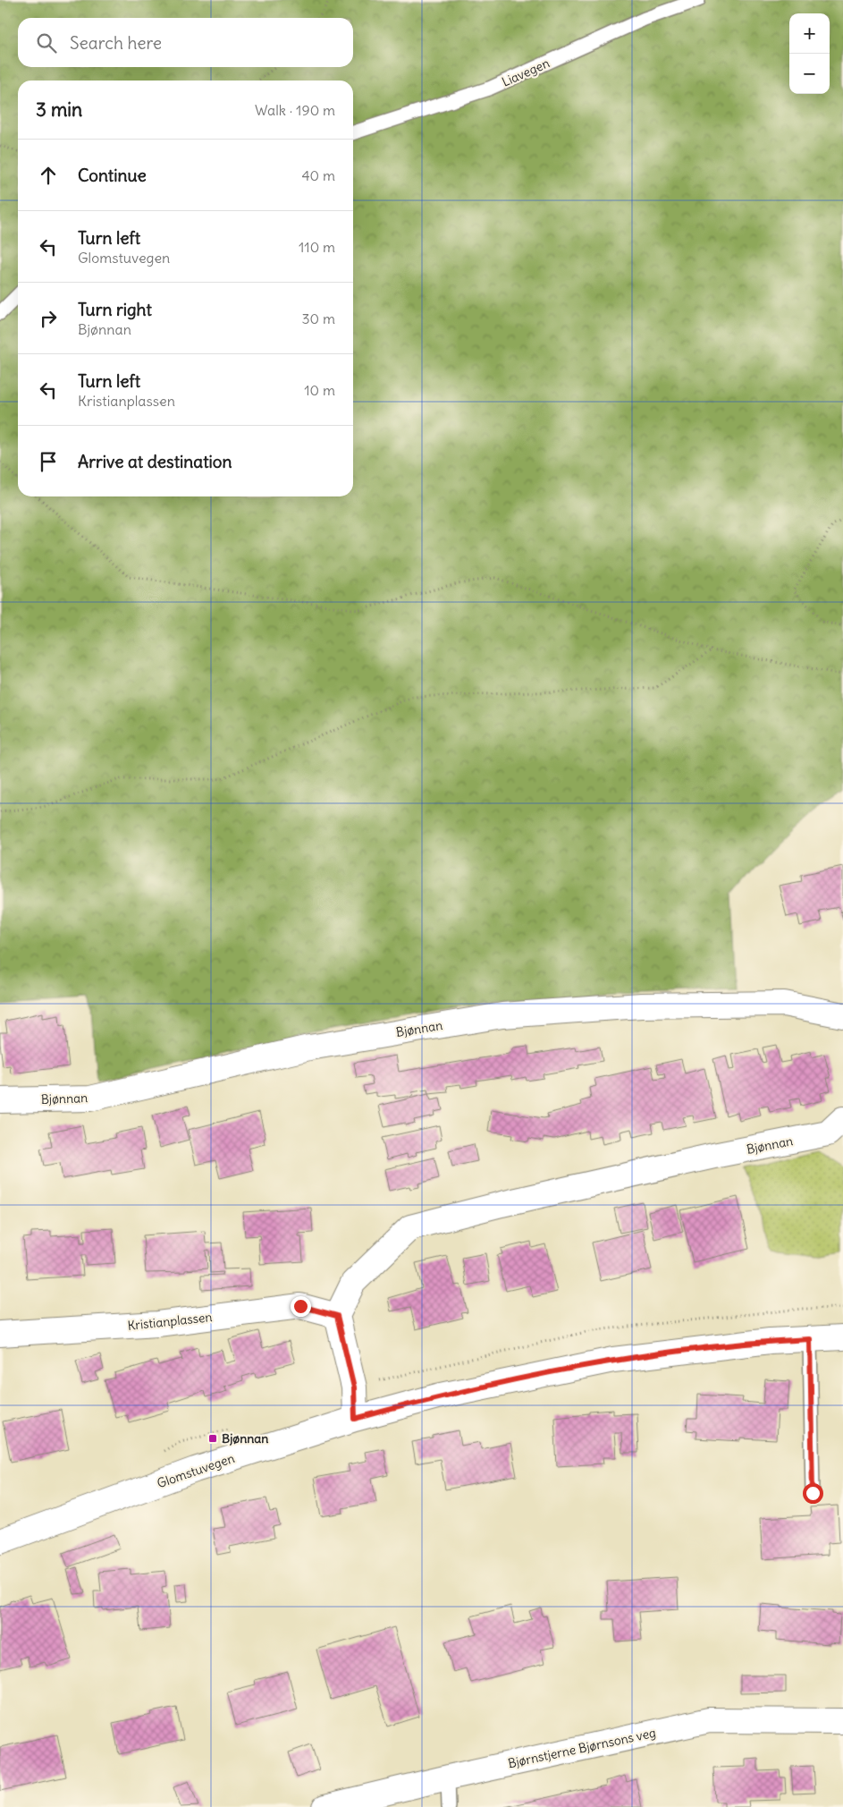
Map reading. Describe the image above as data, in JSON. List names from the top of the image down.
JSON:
{
  "streets": {
    "street": [
      "Bjønnan",
      "Kristianplassen",
      "Glomstuvegen",
      "Bjørnstjerne Bjørnsons veg"
    ],
    "lane": ["Liavegen"]
  },
  "crossings": [
    ["Bjønnan", "Kristianplassen"]
  ],
  "places": {
    "transit": ["Bjønnan"]
  },
  "page": {
    "map_buttons": ["+", "−"],
    "search": "Search here",
    "heading": ["3 min", "Walk · 190 m"],
    "list": [
      ["Continue", "40 m"],
      ["Turn left", "Glomstuvegen", "110 m"],
      ["Turn right", "Bjønnan", "30 m"],
      ["Turn left", "Kristianplassen", "10 m"],
      "Arrive at destination"
    ]
  }
}
